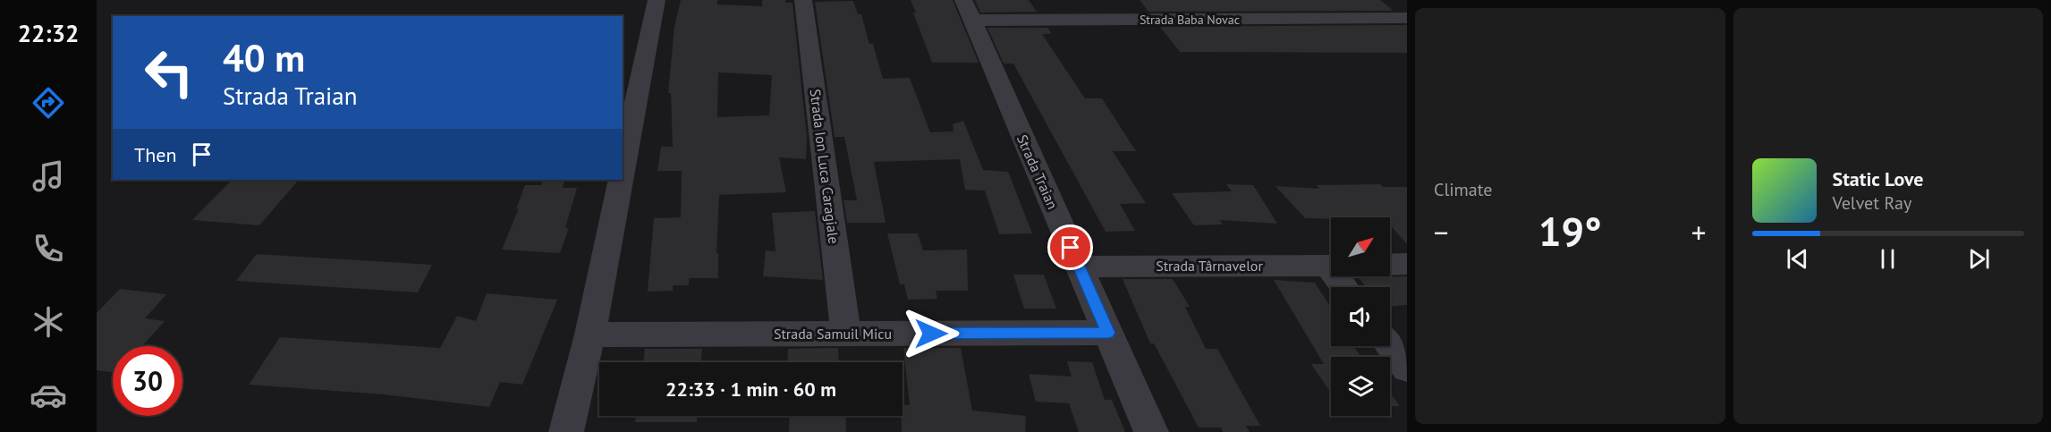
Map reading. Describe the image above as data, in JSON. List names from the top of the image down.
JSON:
{
  "streets": {
    "street": [
      "Strada Baba Novac",
      "Strada Ion Luca Caragiale",
      "Strada Traian",
      "Strada Târnavelor",
      "Strada Samuil Micu"
    ]
  },
  "crossings": [
    ["Strada Baba Novac", "Strada Traian"],
    ["Strada Ion Luca Caragiale", "Strada Samuil Micu"],
    ["Strada Traian", "Strada Târnavelor"],
    ["Strada Traian", "Strada Samuil Micu"]
  ],
  "north": "top right",
  "page": {
    "tabs": "22:32",
    "tile": "Climate",
    "turn": ["40 m", "Strada Traian"],
    "then": "Then",
    "song": ["Static Love", "Velvet Ray"],
    "heat": ["−", "19°", "+"],
    "limit": "30",
    "trip": "22:33 · 1 min · 60 m"
  }
}
